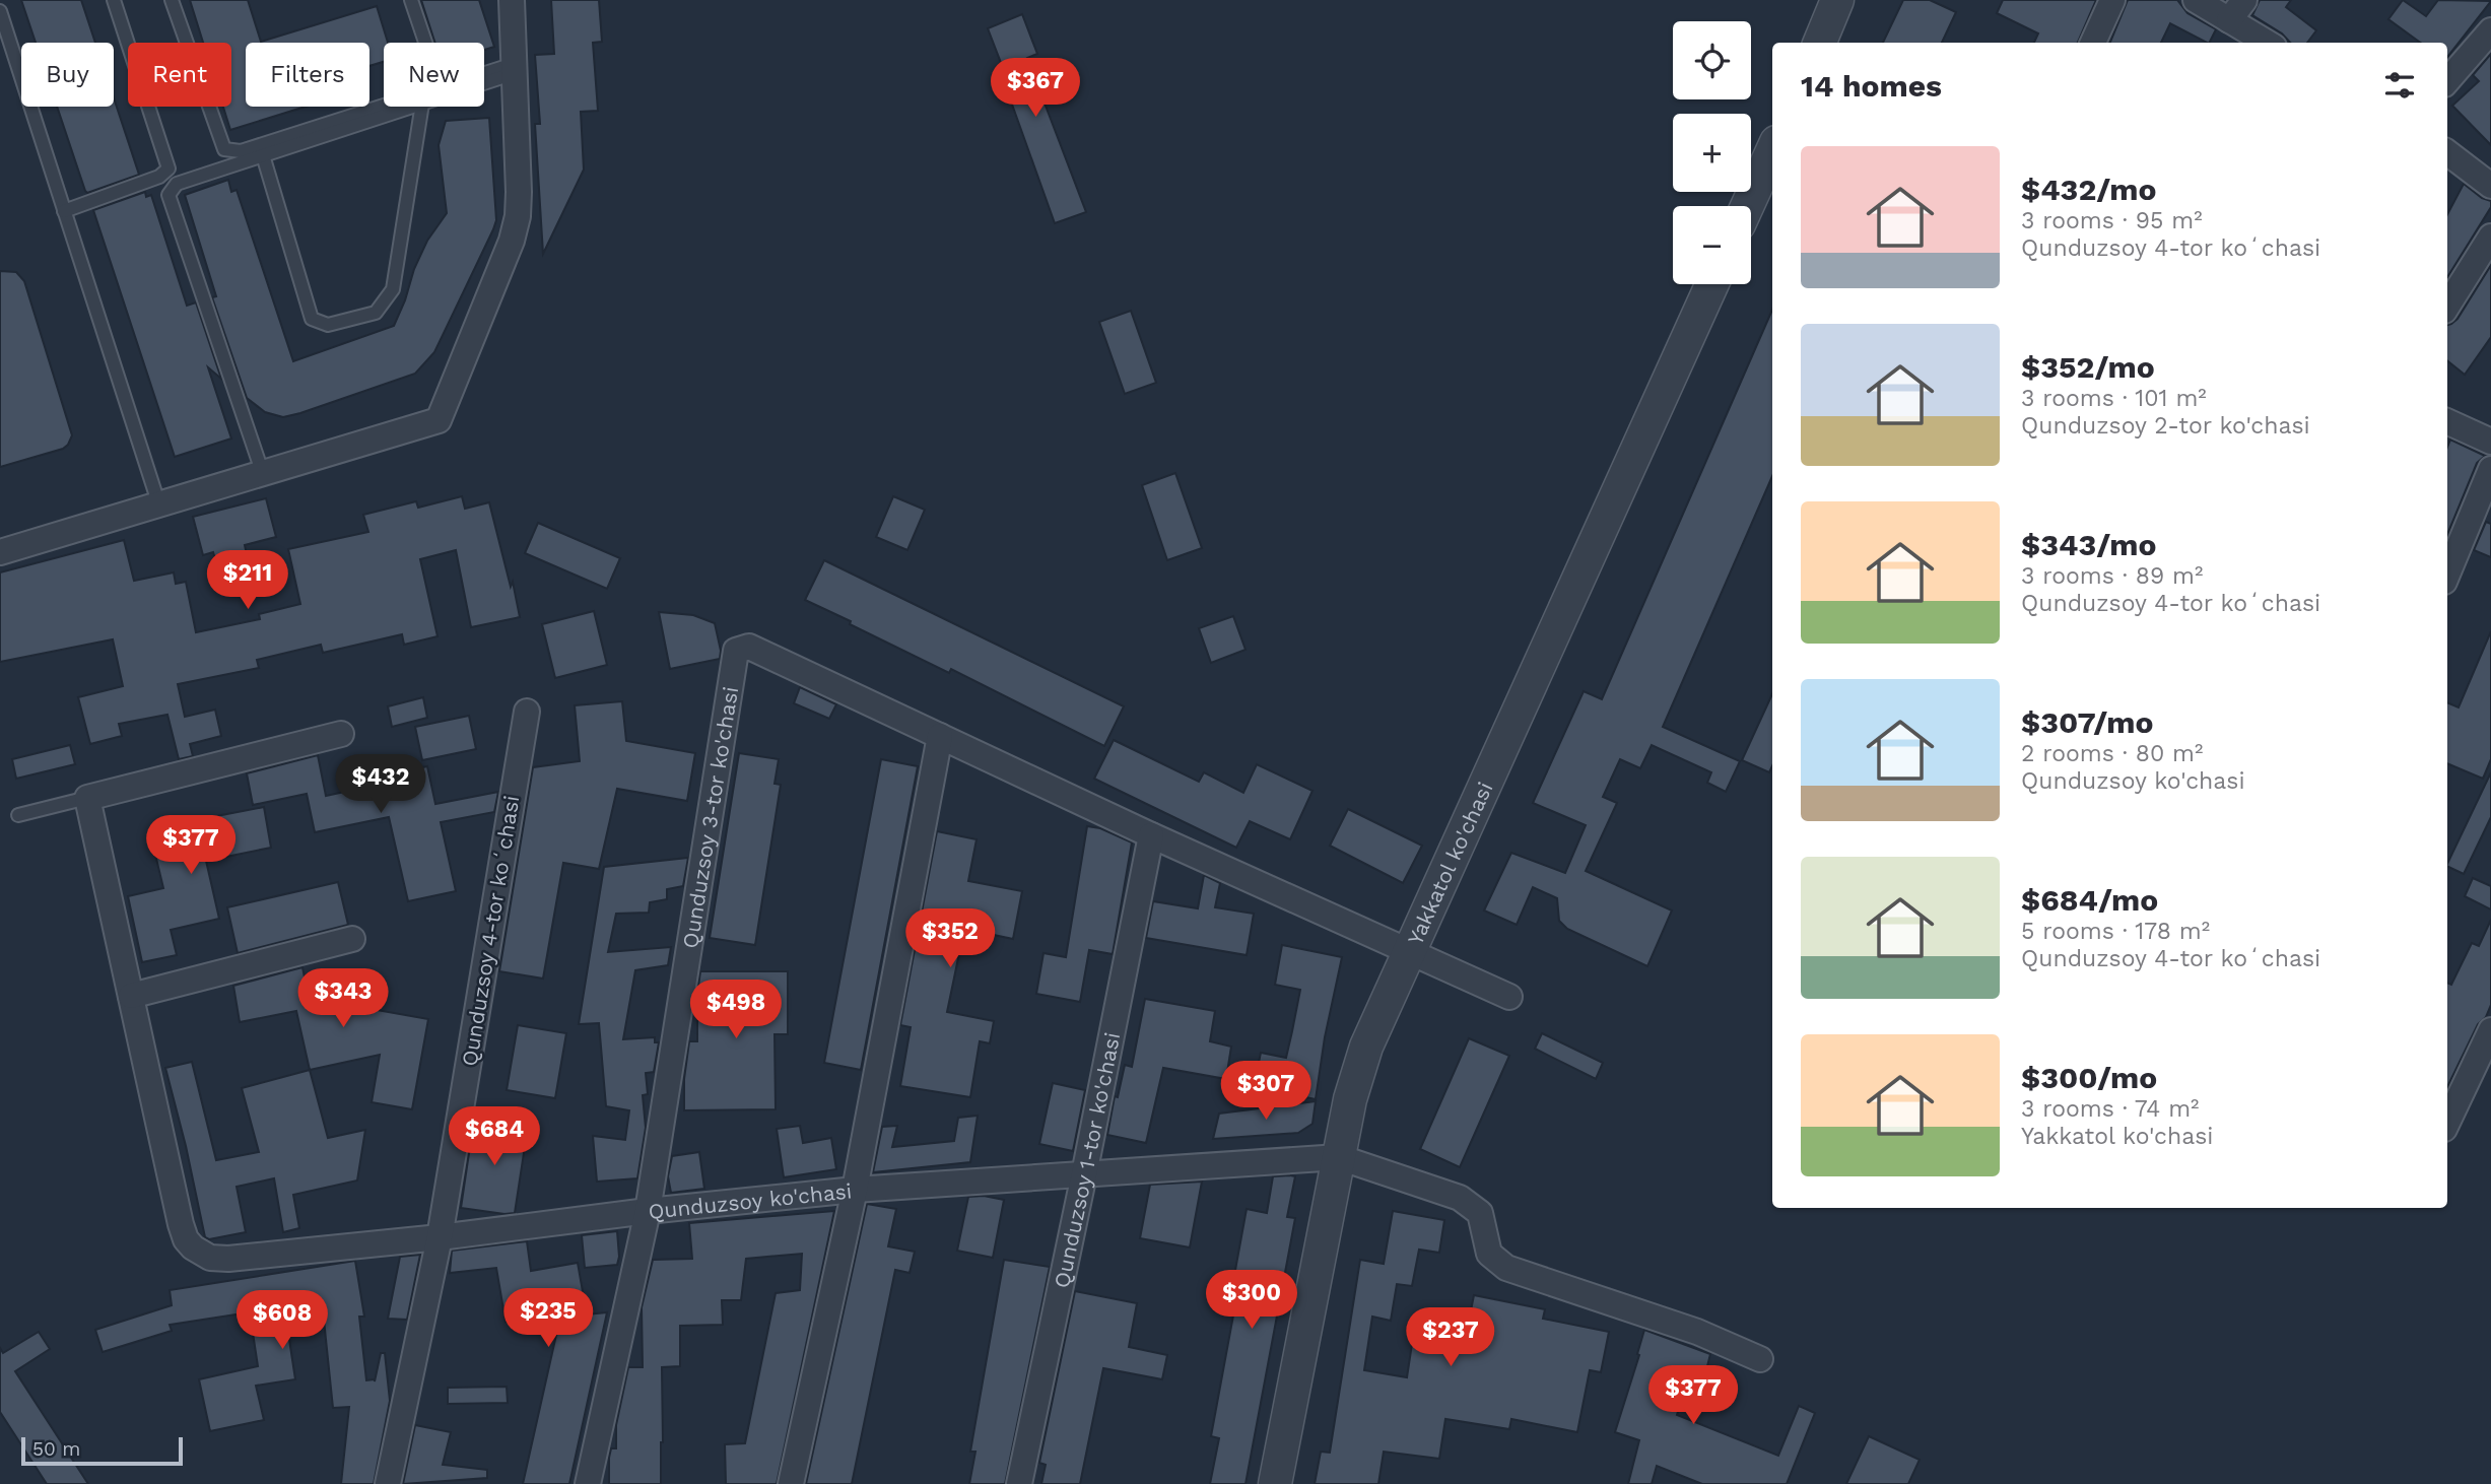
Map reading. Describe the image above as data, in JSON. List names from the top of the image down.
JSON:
{
  "streets": {
    "street": [
      "Qunduzsoy 3-tor ko'chasi",
      "Yakkatol ko'chasi",
      "Qunduzsoy 4-tor koʻchasi",
      "Qunduzsoy 1-tor ko'chasi",
      "Qunduzsoy ko'chasi"
    ]
  },
  "crossings": [
    ["Qunduzsoy 3-tor ko'chasi", "Qunduzsoy ko'chasi"],
    ["Yakkatol ko'chasi", "Qunduzsoy ko'chasi"],
    ["Qunduzsoy 4-tor koʻchasi", "Qunduzsoy ko'chasi"],
    ["Qunduzsoy 1-tor ko'chasi", "Qunduzsoy ko'chasi"]
  ],
  "scale_bar": "50 m",
  "page": {
    "map_buttons": ["+", "−"],
    "chip": [
      "Buy",
      "Rent",
      "Filters",
      "New"
    ],
    "heading": "14 homes",
    "price": [
      "$367",
      "$211",
      "$432",
      "$377",
      "$352",
      "$343",
      "$498",
      "$307",
      "$684",
      "$300",
      "$235",
      "$608",
      "$237",
      "$377"
    ],
    "list": [
      {
        "name": "$432/mo",
        "note": "3 rooms · 95 m² · Qunduzsoy 4-tor koʻchasi"
      },
      {
        "name": "$352/mo",
        "note": "3 rooms · 101 m² · Qunduzsoy 2-tor ko'chasi"
      },
      {
        "name": "$343/mo",
        "note": "3 rooms · 89 m² · Qunduzsoy 4-tor koʻchasi"
      },
      {
        "name": "$307/mo",
        "note": "2 rooms · 80 m² · Qunduzsoy ko'chasi"
      },
      {
        "name": "$684/mo",
        "note": "5 rooms · 178 m² · Qunduzsoy 4-tor koʻchasi"
      },
      {
        "name": "$300/mo",
        "note": "3 rooms · 74 m² · Yakkatol ko'chasi"
      }
    ],
    "scale": "50 m"
  }
}
